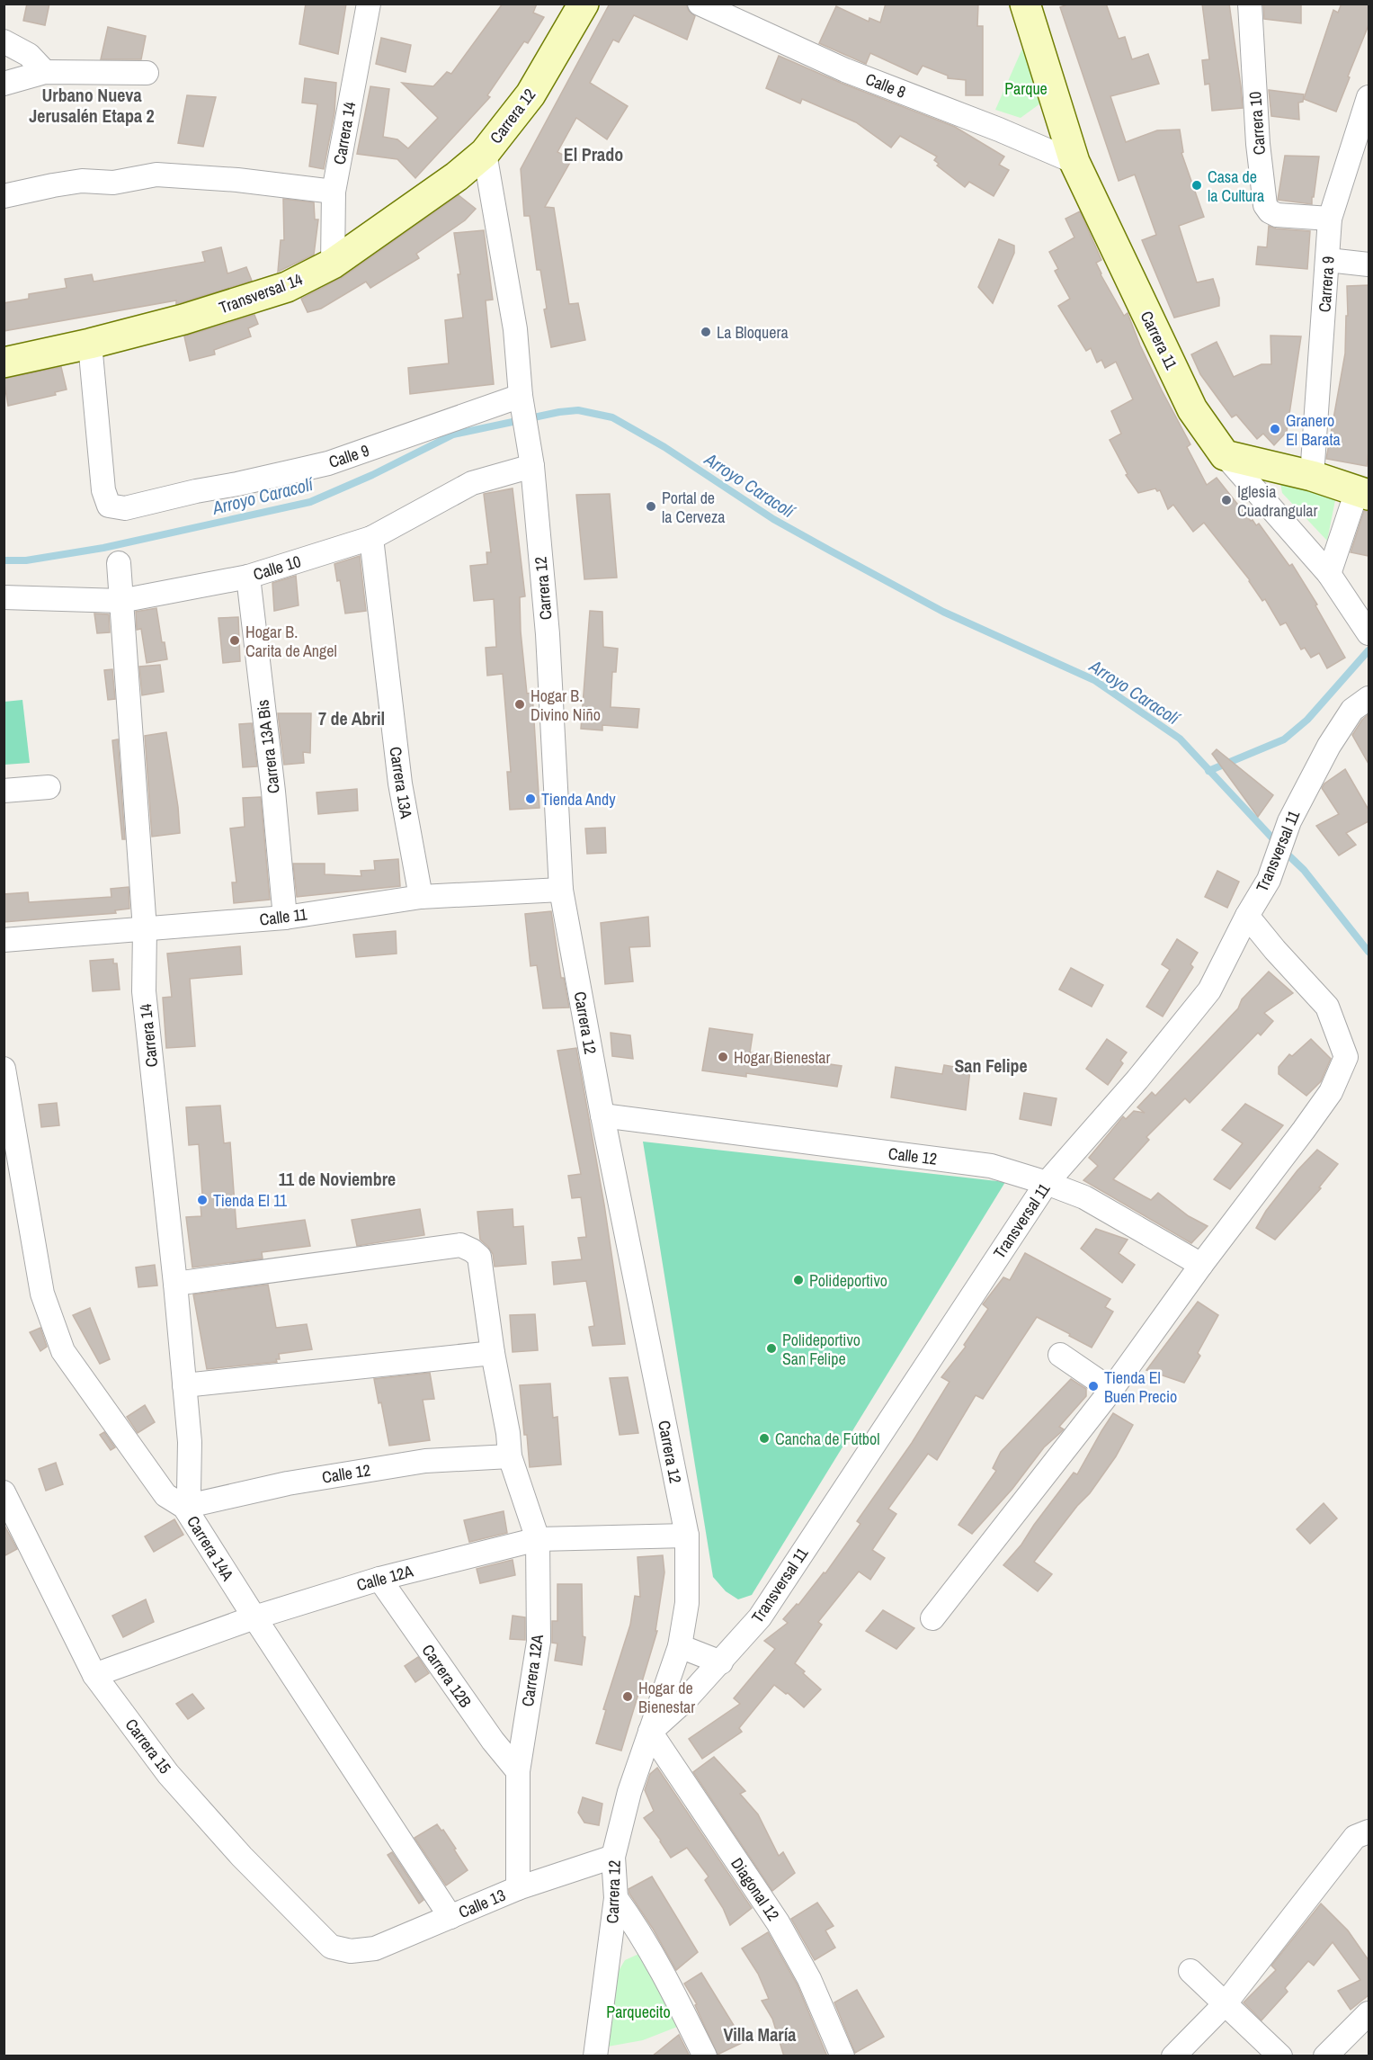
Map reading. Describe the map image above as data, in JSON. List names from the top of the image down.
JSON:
{
  "streets": {
    "street": [
      "Calle 8",
      "Carrera 12",
      "Carrera 10",
      "Carrera 14",
      "Carrera 9",
      "Transversal 14",
      "Carrera 11",
      "Calle 9",
      "Calle 10",
      "Carrera 13A Bis",
      "Carrera 13A",
      "Transversal 11",
      "Calle 11",
      "Calle 12",
      "Carrera 14A",
      "Calle 12A",
      "Carrera 12A",
      "Carrera 12B",
      "Carrera 15",
      "Diagonal 12",
      "Calle 13"
    ]
  },
  "crossings": [
    ["Calle 8", "Carrera 11"],
    ["Carrera 12", "Transversal 14"],
    ["Carrera 12", "Calle 9"],
    ["Carrera 12", "Calle 10"],
    ["Carrera 12", "Transversal 11"],
    ["Carrera 12", "Calle 11"],
    ["Carrera 12", "Calle 12"],
    ["Carrera 12", "Calle 12A"],
    ["Carrera 12", "Diagonal 12"],
    ["Carrera 12", "Calle 13"],
    ["Carrera 10", "Carrera 9"],
    ["Carrera 14", "Transversal 14"],
    ["Carrera 14", "Calle 10"],
    ["Carrera 14", "Calle 11"],
    ["Carrera 14", "Calle 12"],
    ["Carrera 14", "Carrera 14A"],
    ["Carrera 14", "Carrera 12A"],
    ["Transversal 14", "Calle 9"],
    ["Calle 10", "Carrera 13A Bis"],
    ["Calle 10", "Carrera 13A"],
    ["Carrera 13A Bis", "Calle 11"],
    ["Carrera 13A", "Calle 11"],
    ["Transversal 11", "Calle 12"],
    ["Transversal 11", "Diagonal 12"],
    ["Calle 12", "Carrera 14A"],
    ["Calle 12", "Carrera 12A"],
    ["Carrera 14A", "Calle 12A"],
    ["Carrera 14A", "Calle 13"],
    ["Calle 12A", "Carrera 12A"],
    ["Calle 12A", "Carrera 12B"],
    ["Calle 12A", "Carrera 15"],
    ["Carrera 12A", "Carrera 12B"],
    ["Carrera 12A", "Calle 13"],
    ["Carrera 15", "Calle 13"]
  ],
  "districts": [
    "Urbano Nueva Jerusalén Etapa 2",
    "El Prado",
    "7 de Abril",
    "San Felipe",
    "11 de Noviembre",
    "Villa María"
  ],
  "water": ["Arroyo Caracolí"],
  "parks": ["Parque", "Parquecito"],
  "places": [
    "Casa de la Cultura",
    "La Bloquera",
    "Granero El Barata",
    "Iglesia Cuadrangular",
    "Portal de la Cerveza",
    "Hogar B. Carita de Angel",
    "Hogar B. Divino Niño",
    "Tienda Andy",
    "Hogar Bienestar",
    "Tienda El 11",
    "Polideportivo",
    "Polideportivo San Felipe",
    "Tienda El Buen Precio",
    "Cancha de Fútbol",
    "Hogar de Bienestar"
  ]
}
